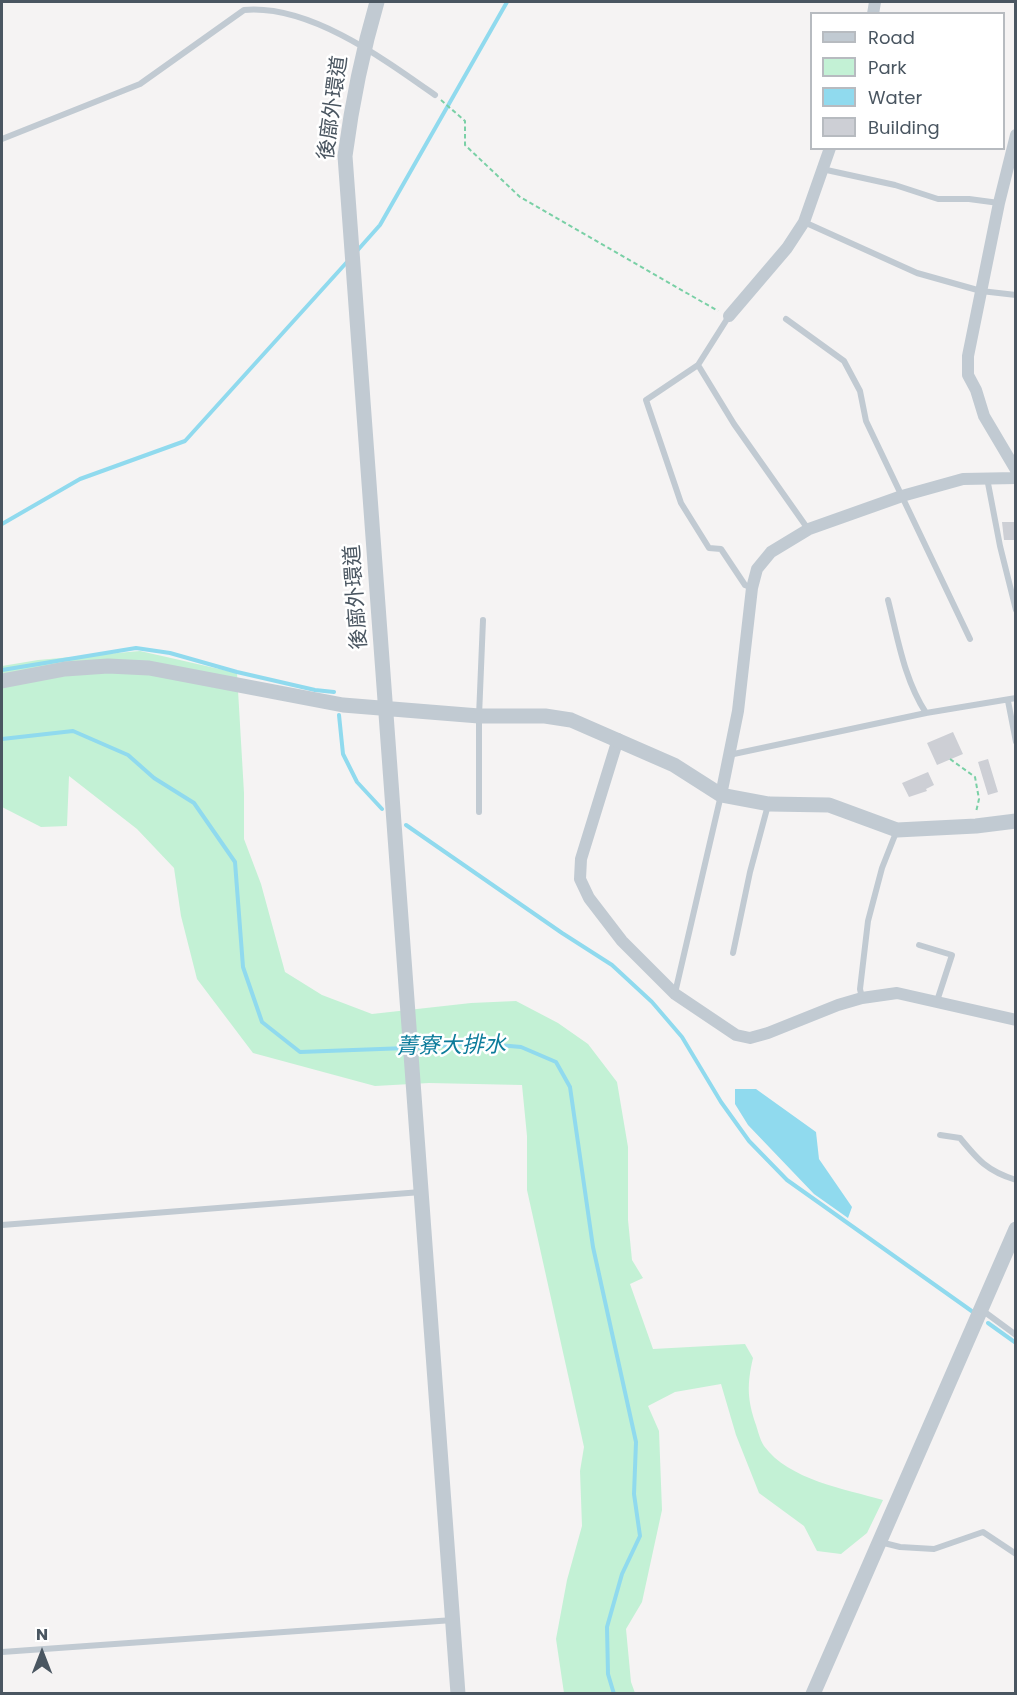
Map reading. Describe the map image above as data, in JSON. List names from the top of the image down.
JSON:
{
  "streets": {
    "street": ["後廍外環道"]
  },
  "water": ["菁寮大排水"],
  "legend": [
    "Road",
    "Park",
    "Water",
    "Building"
  ],
  "north": "top"
}
